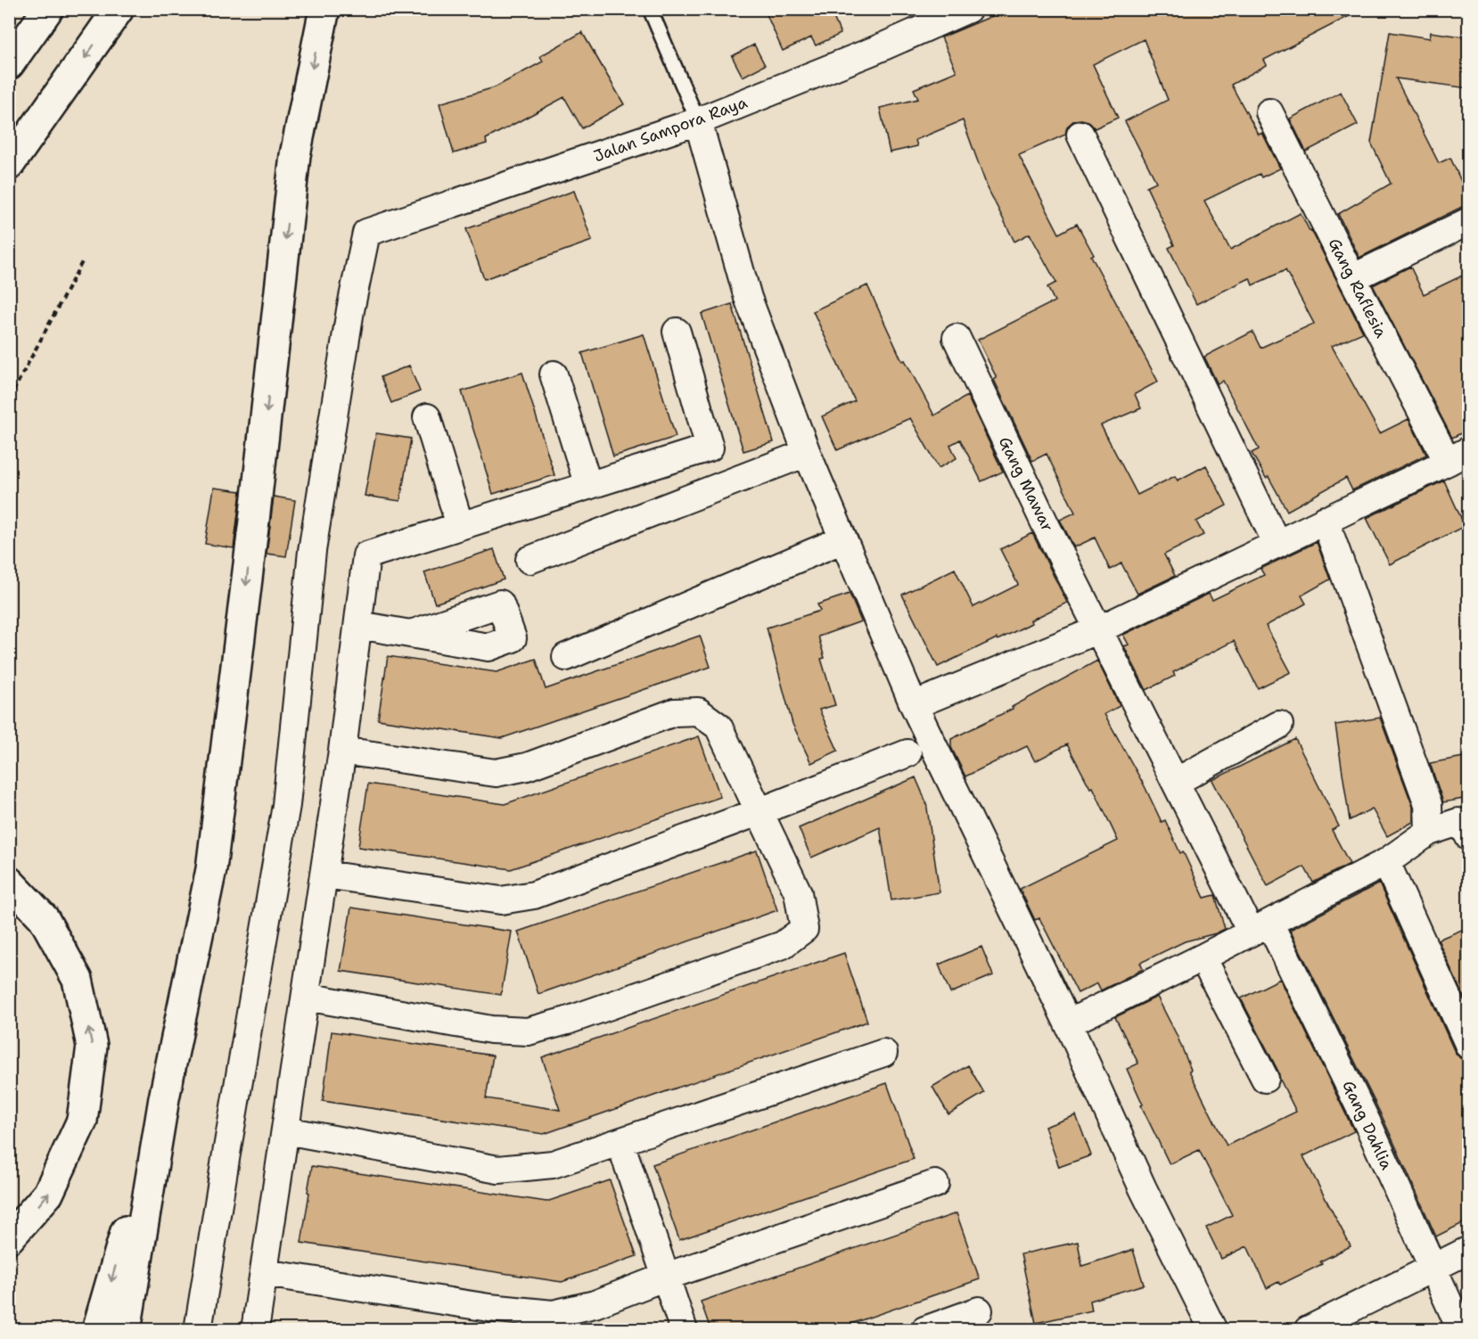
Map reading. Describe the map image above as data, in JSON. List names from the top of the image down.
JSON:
{
  "streets": {
    "street": [
      "Jalan Sampora Raya",
      "Gang Raflesia",
      "Gang Mawar",
      "Gang Dahlia"
    ]
  },
  "crossings": [
    ["Gang Mawar", "Gang Dahlia"]
  ]
}
